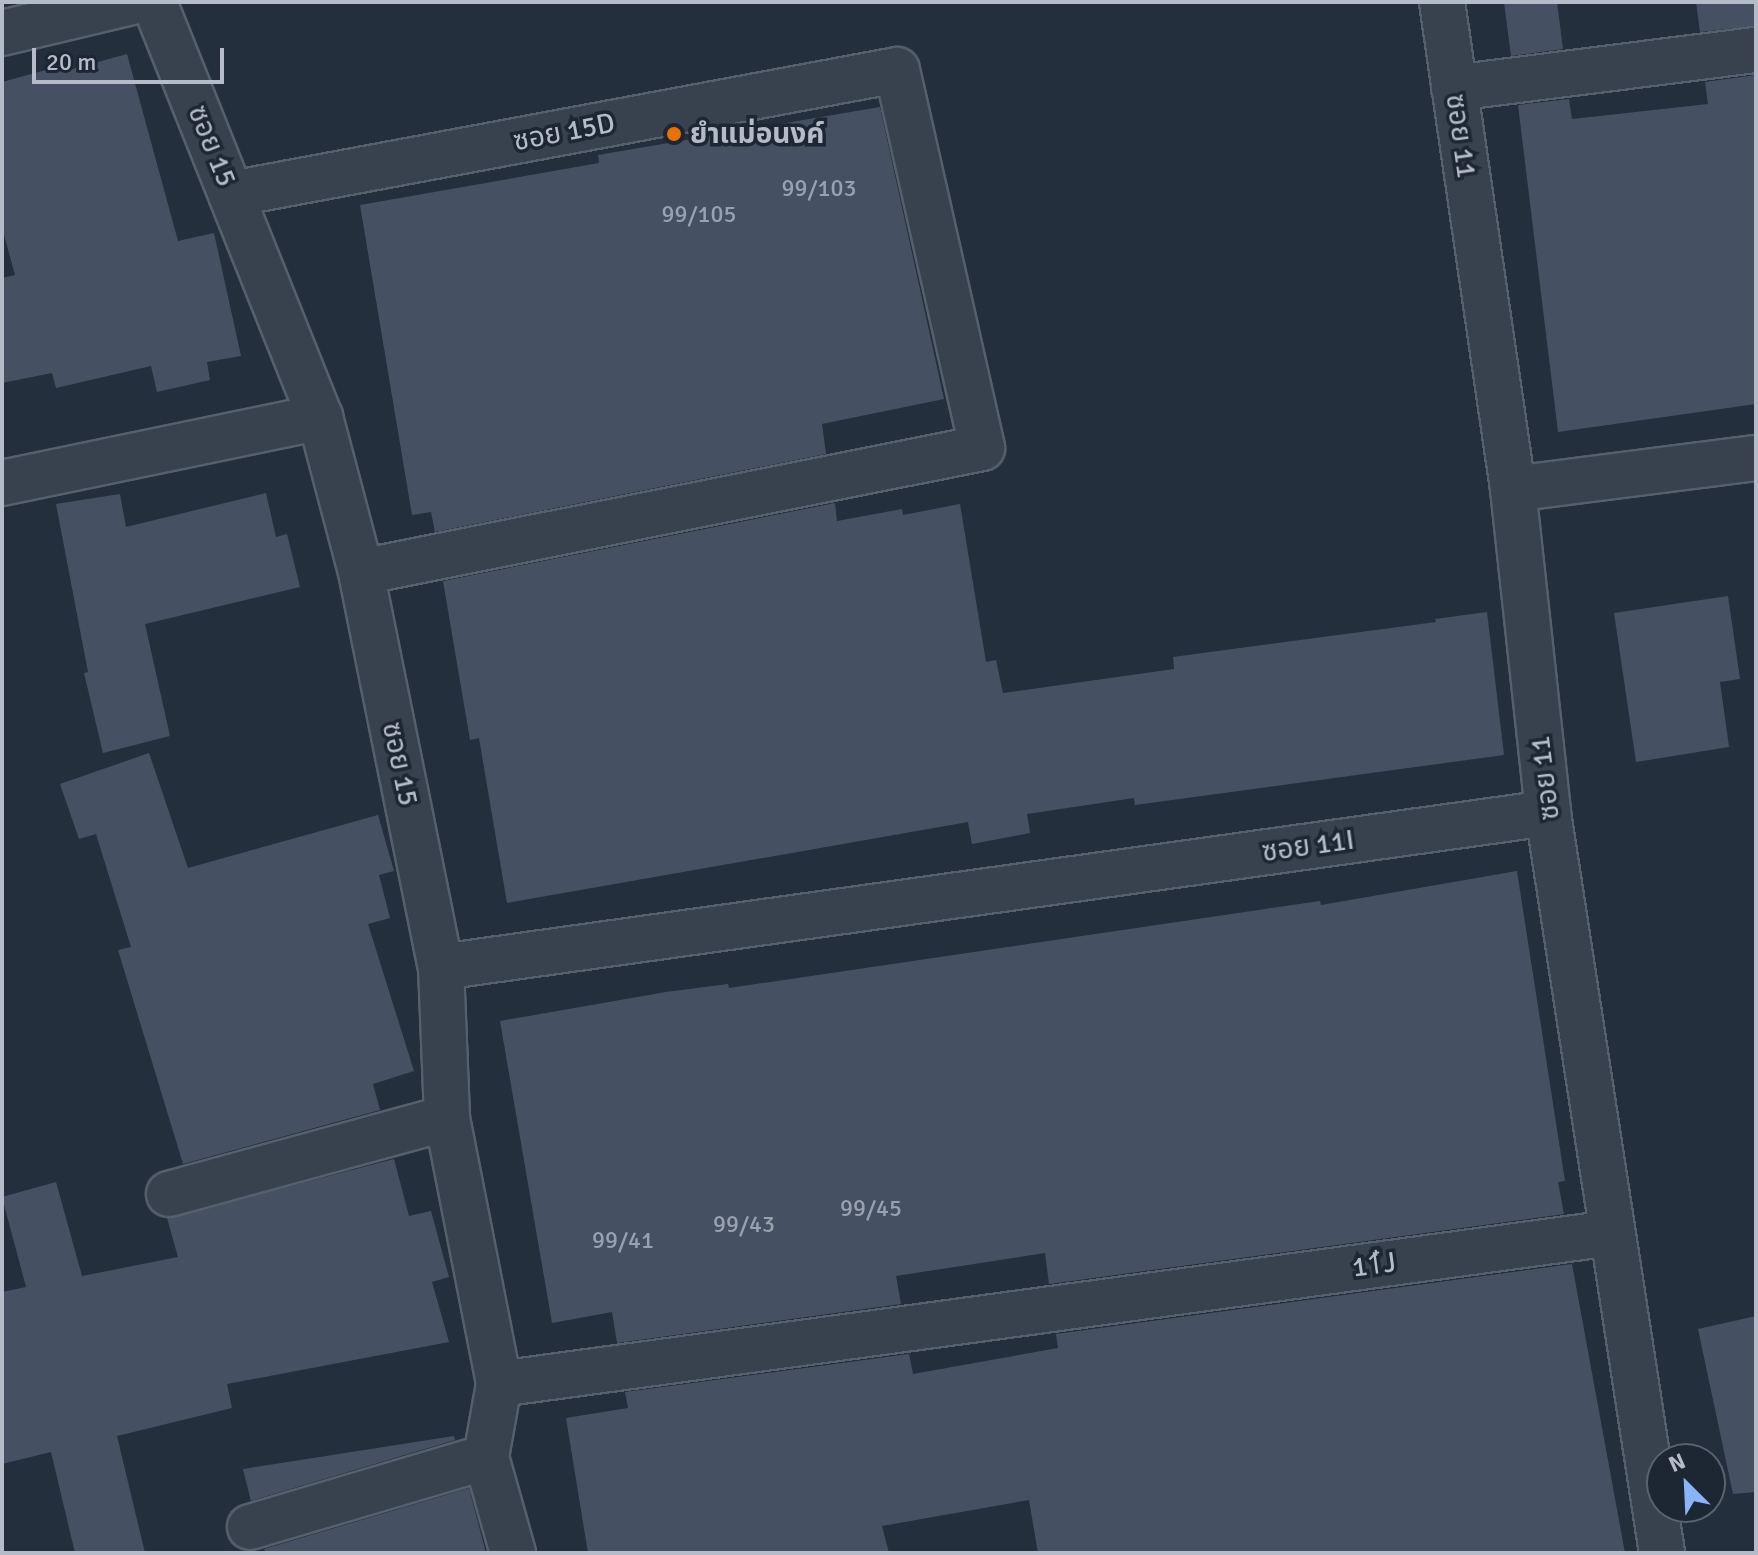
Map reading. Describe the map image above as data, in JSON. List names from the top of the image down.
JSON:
{
  "streets": {
    "street": [
      "ซอย 15D",
      "ซอย 11",
      "ซอย 15",
      "ซอย 11I",
      "11๋J"
    ]
  },
  "crossings": [
    ["ซอย 15D", "ซอย 15"],
    ["ซอย 11", "ซอย 11I"],
    ["ซอย 11", "11๋J"],
    ["ซอย 15", "ซอย 11I"],
    ["ซอย 15", "11๋J"]
  ],
  "places": ["ยำแม่อนงค์"],
  "house_numbers": [
    "99/103",
    "99/105",
    "99/45",
    "99/43",
    "99/41"
  ],
  "scale_bar": "20 m",
  "north": "top left"
}
